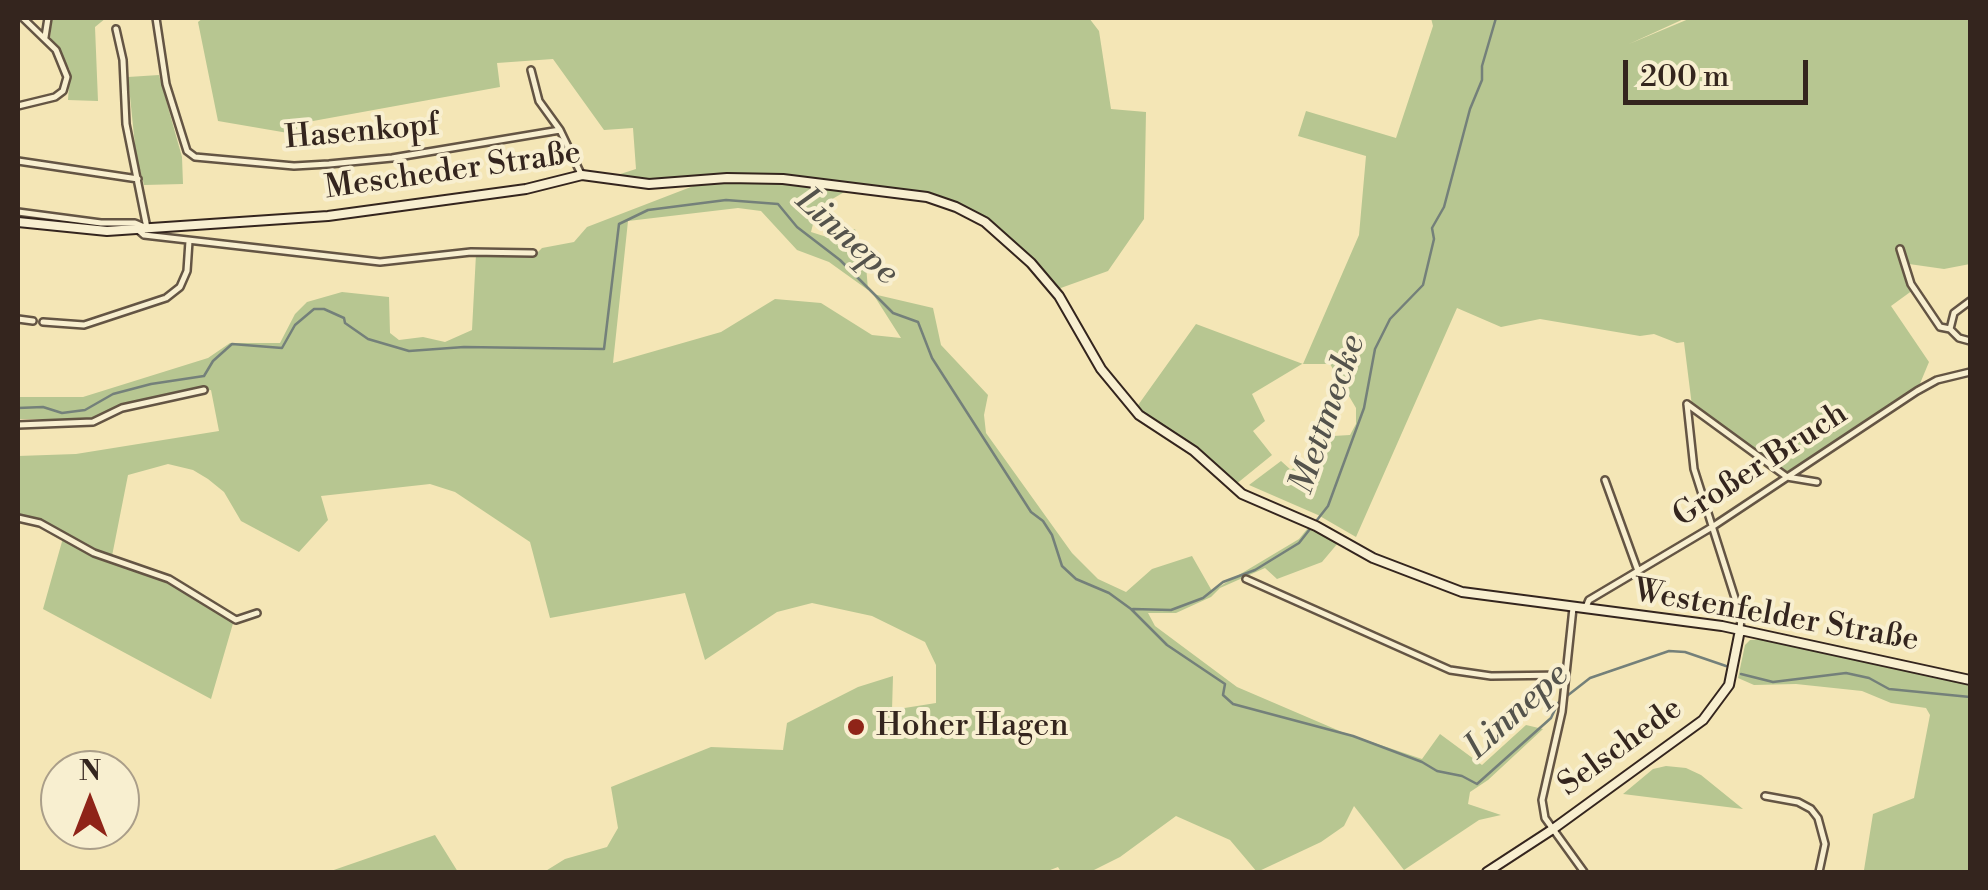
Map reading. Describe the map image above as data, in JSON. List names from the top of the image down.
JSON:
{
  "streets": {
    "main road": ["Mescheder Straße", "Westenfelder Straße", "Selschede"],
    "street": ["Hasenkopf", "Großer Bruch"]
  },
  "crossings": [
    ["Mescheder Straße", "Westenfelder Straße"],
    ["Großer Bruch", "Westenfelder Straße"],
    ["Westenfelder Straße", "Selschede"]
  ],
  "water": ["Linnepe", "Mettmecke"],
  "places": ["Hoher Hagen"],
  "scale_bar": "200 m",
  "north": "top"
}
